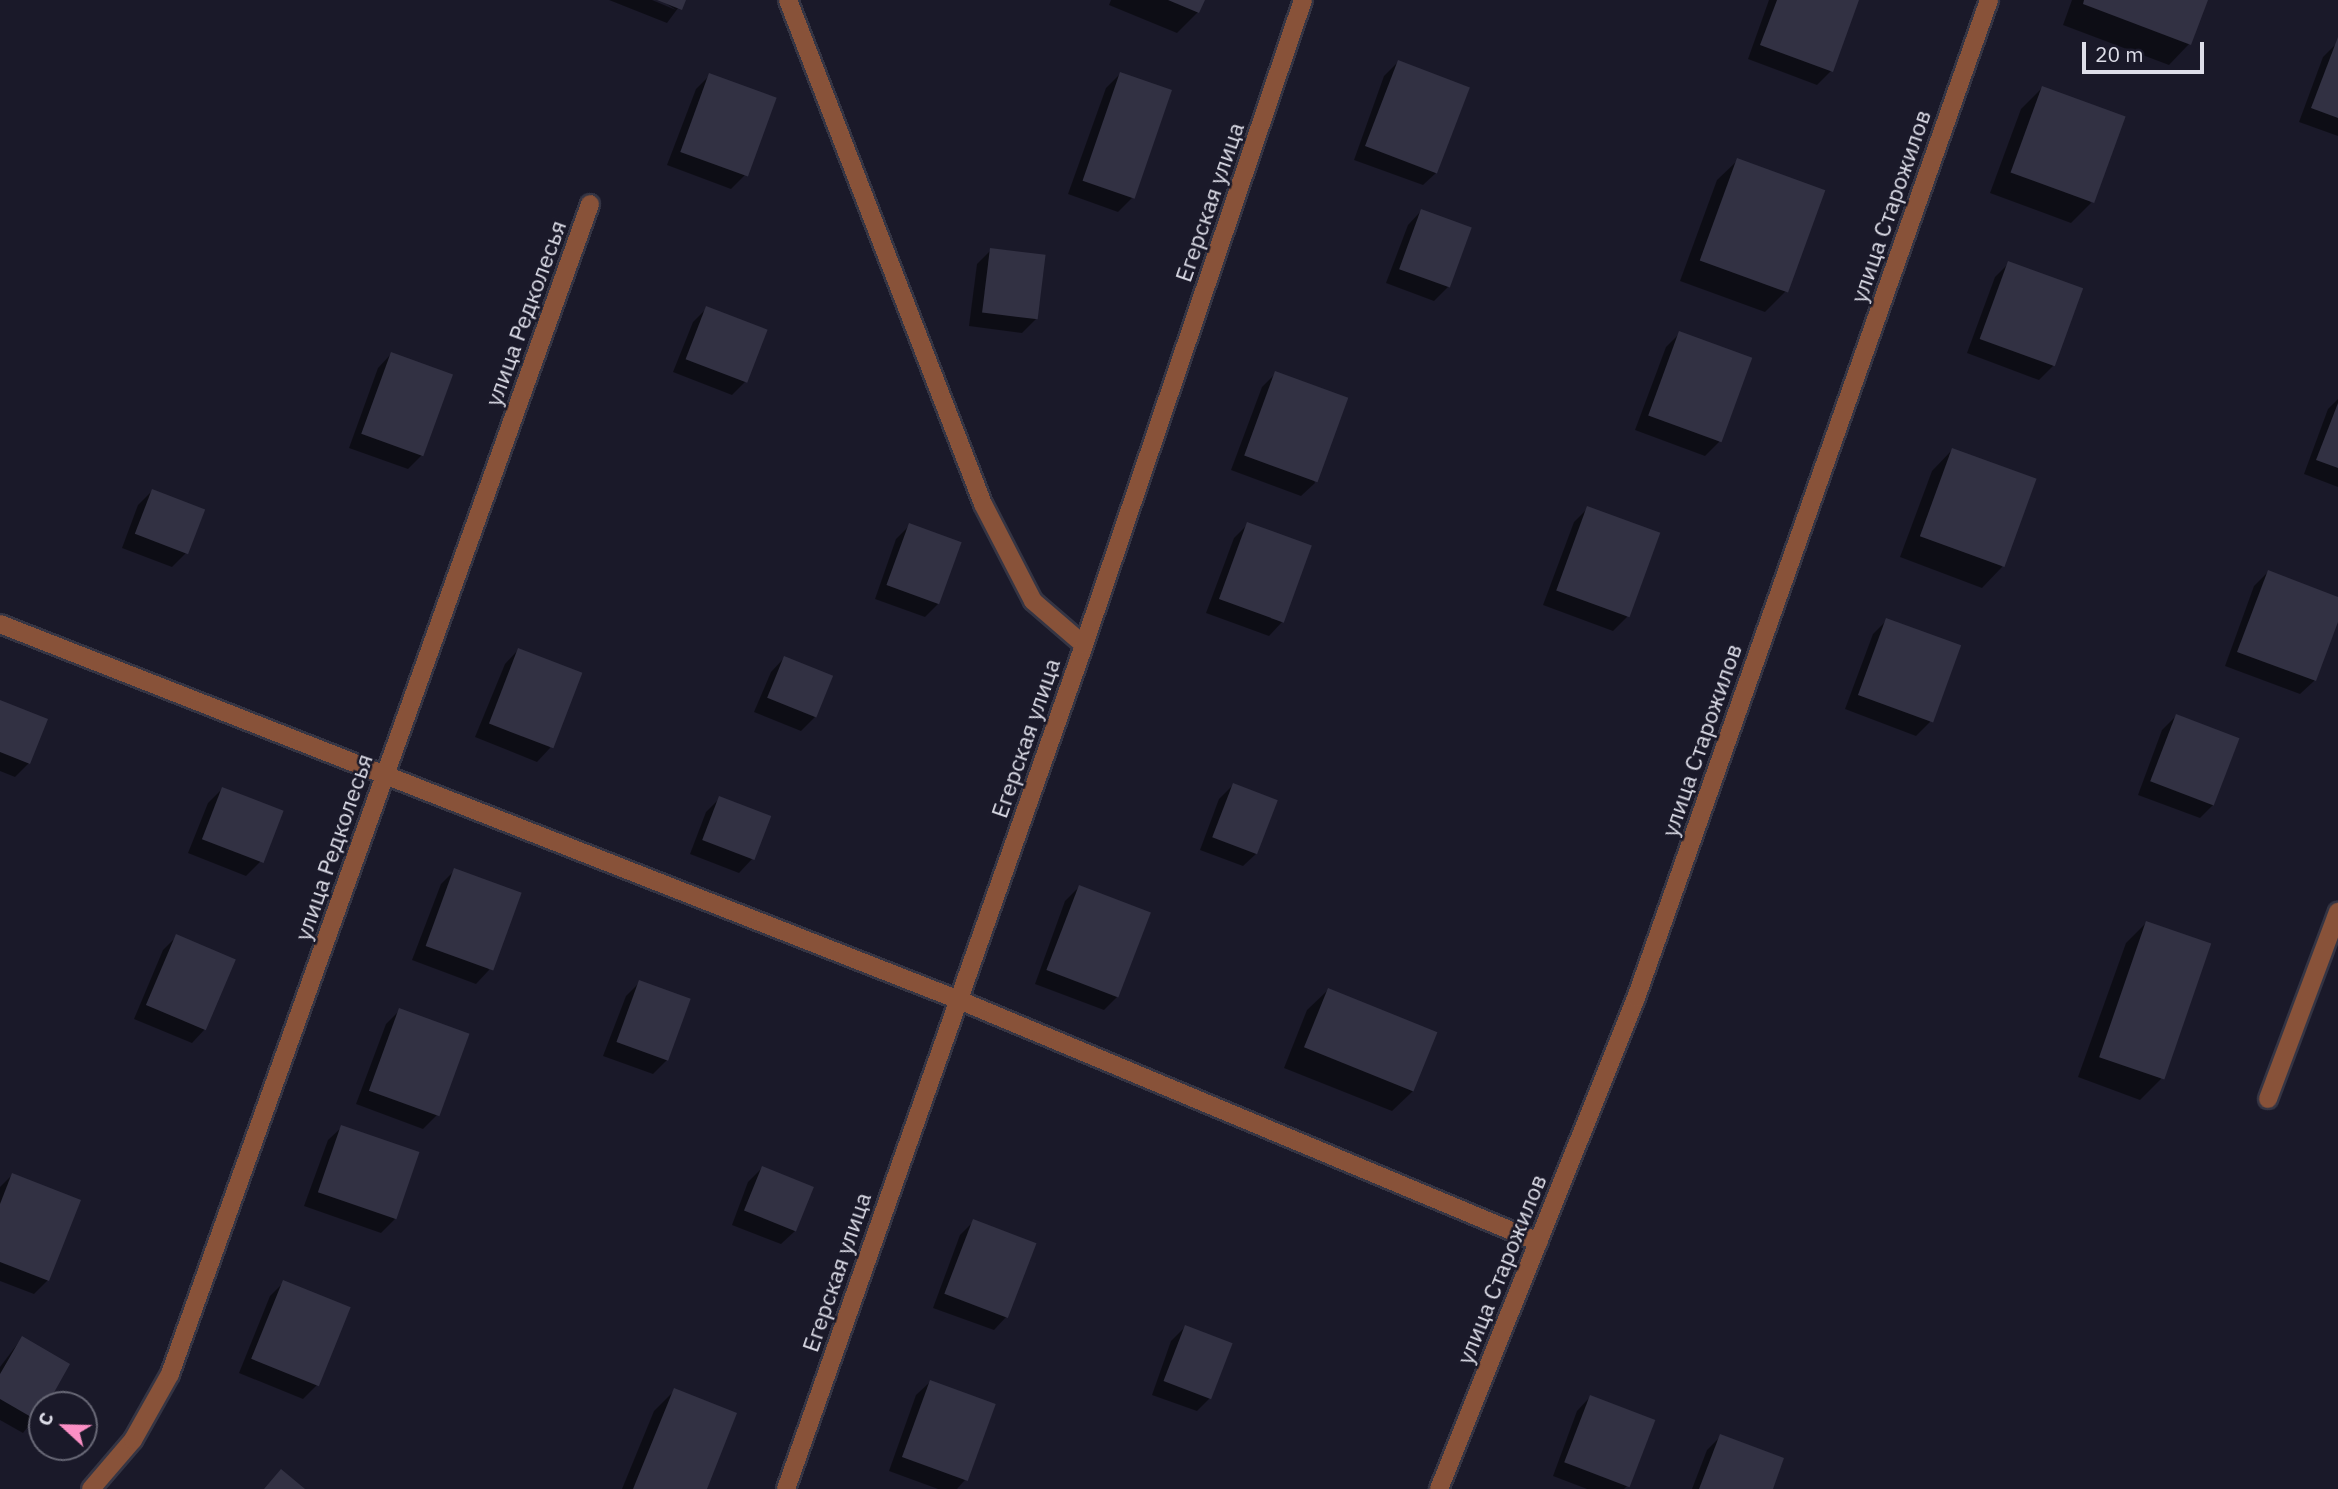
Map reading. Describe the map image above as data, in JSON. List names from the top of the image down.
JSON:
{
  "streets": {
    "street": ["Егерская улица", "улица Старожилов", "улица Редколесья"]
  },
  "scale_bar": "20 m",
  "north": "left"
}
